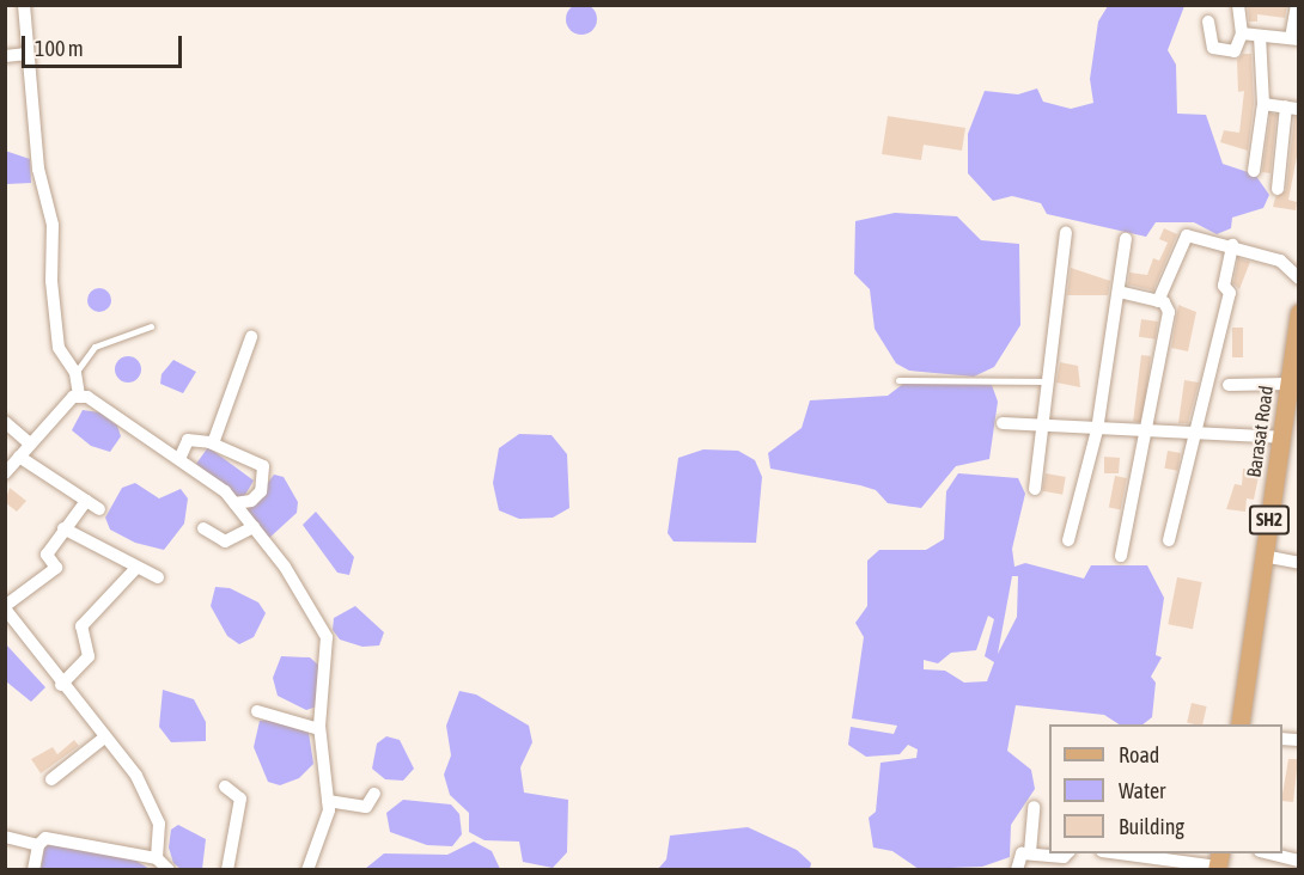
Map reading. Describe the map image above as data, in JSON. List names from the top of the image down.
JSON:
{
  "streets": {
    "main road": ["Barasat Road", "SH2"]
  },
  "legend": ["Road", "Water", "Building"],
  "scale_bar": "100 m"
}
